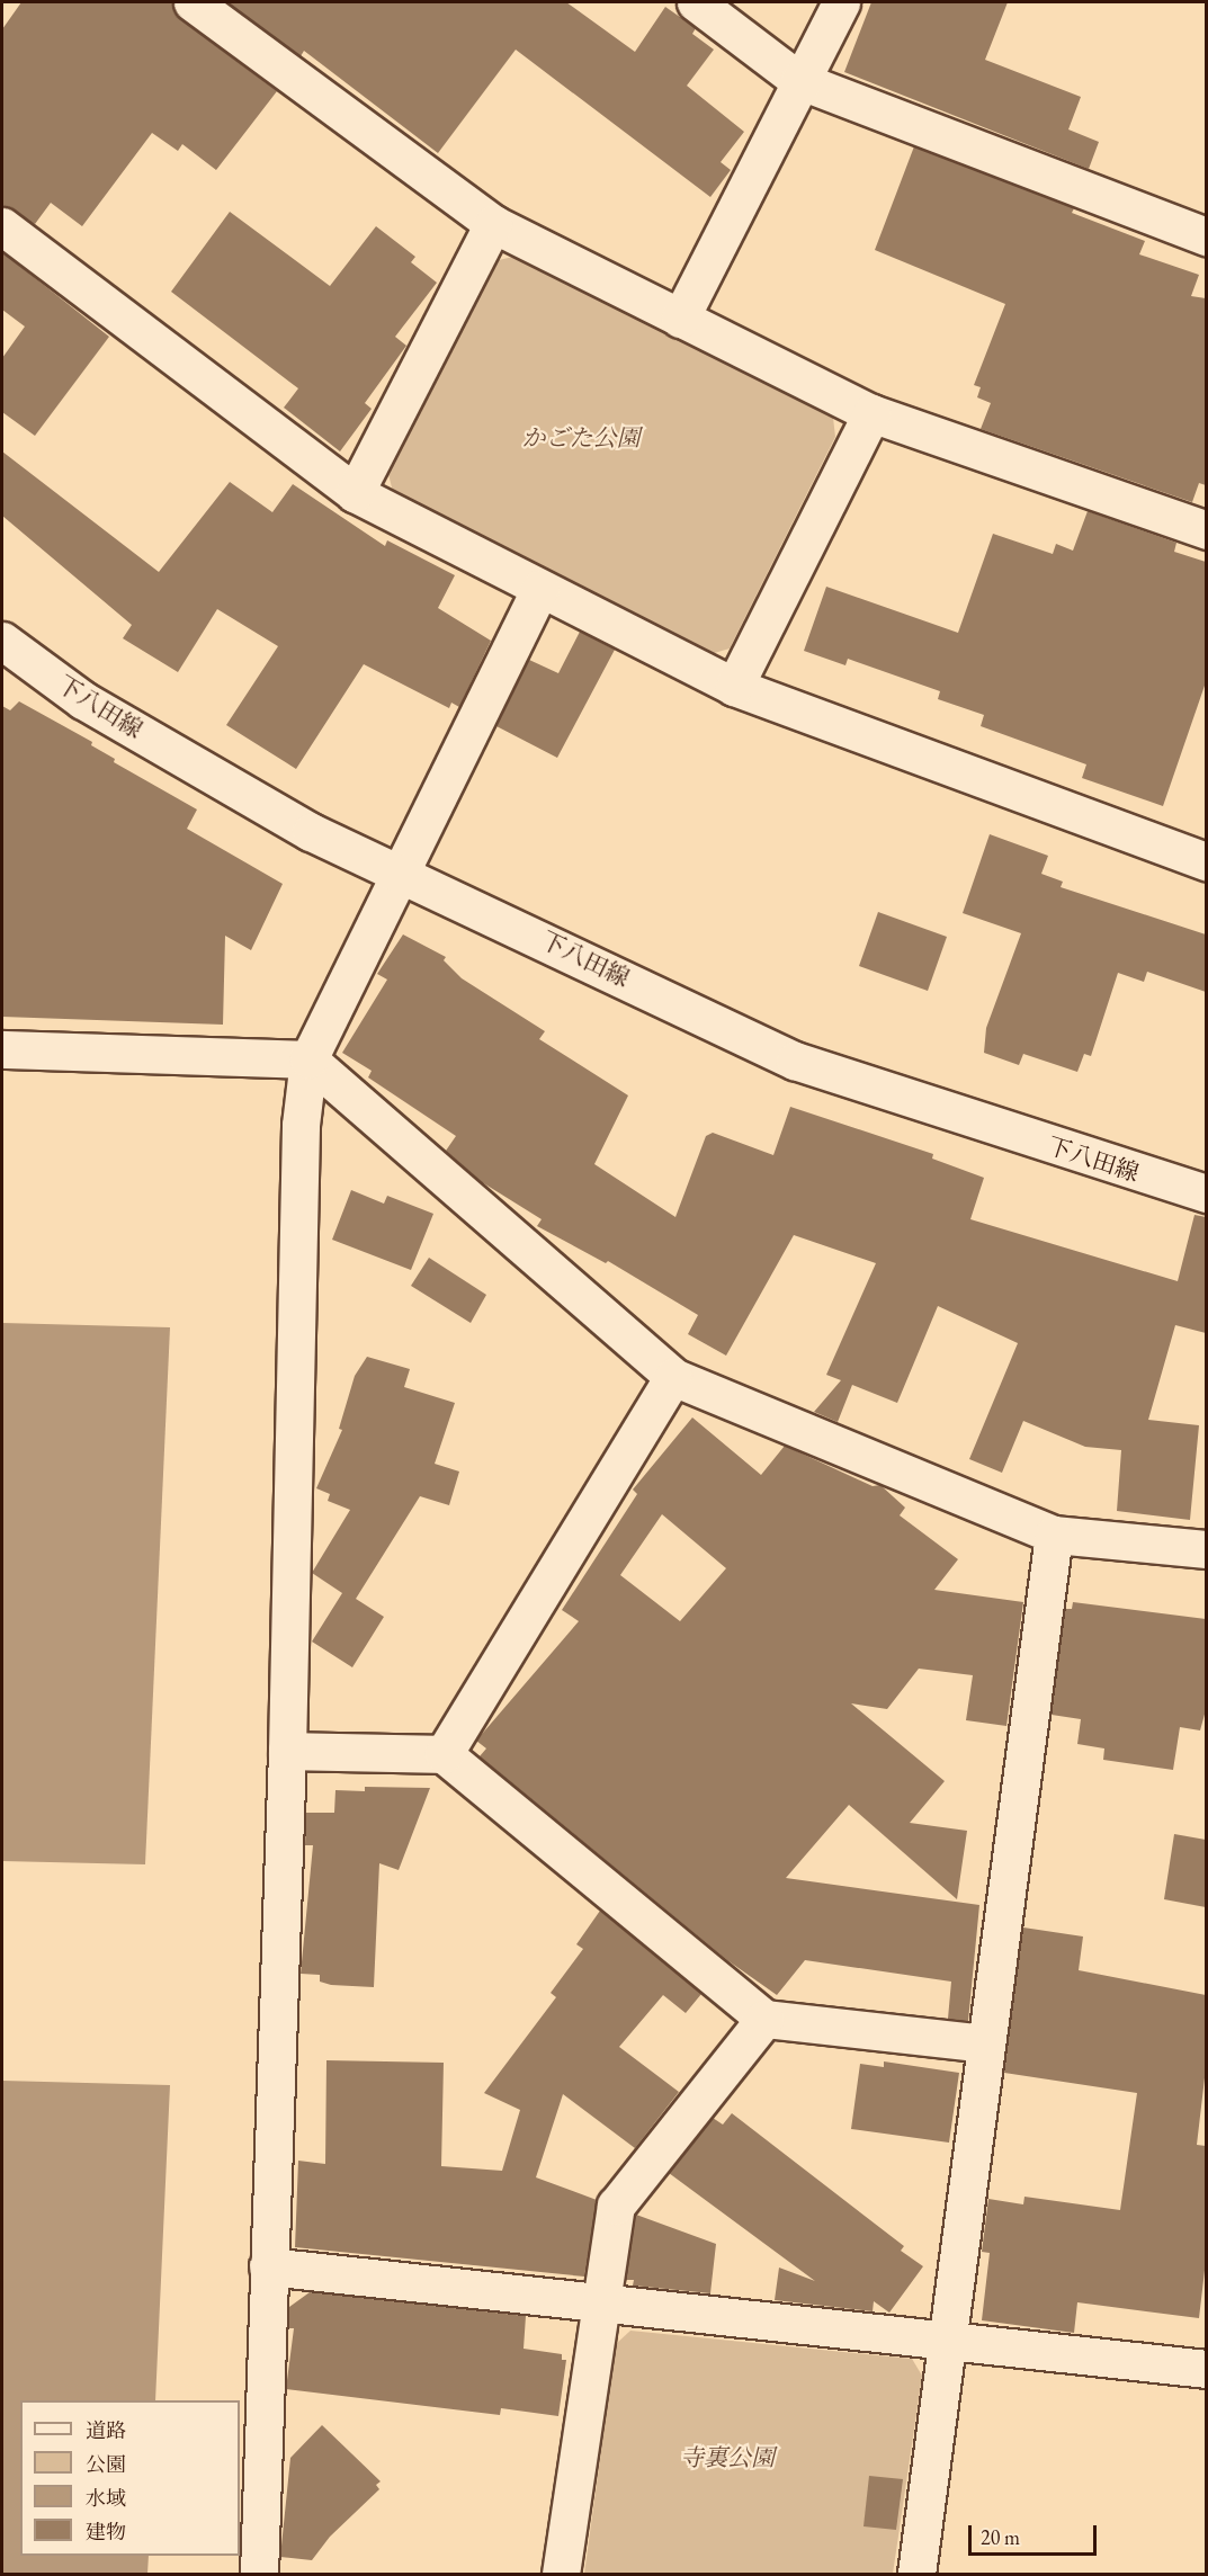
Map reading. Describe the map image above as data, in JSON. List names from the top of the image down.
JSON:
{
  "streets": {
    "street": ["下八田線"]
  },
  "parks": ["かごた公園", "寺裏公園"],
  "legend": [
    "道路",
    "公園",
    "水域",
    "建物"
  ],
  "scale_bar": "20 m"
}
